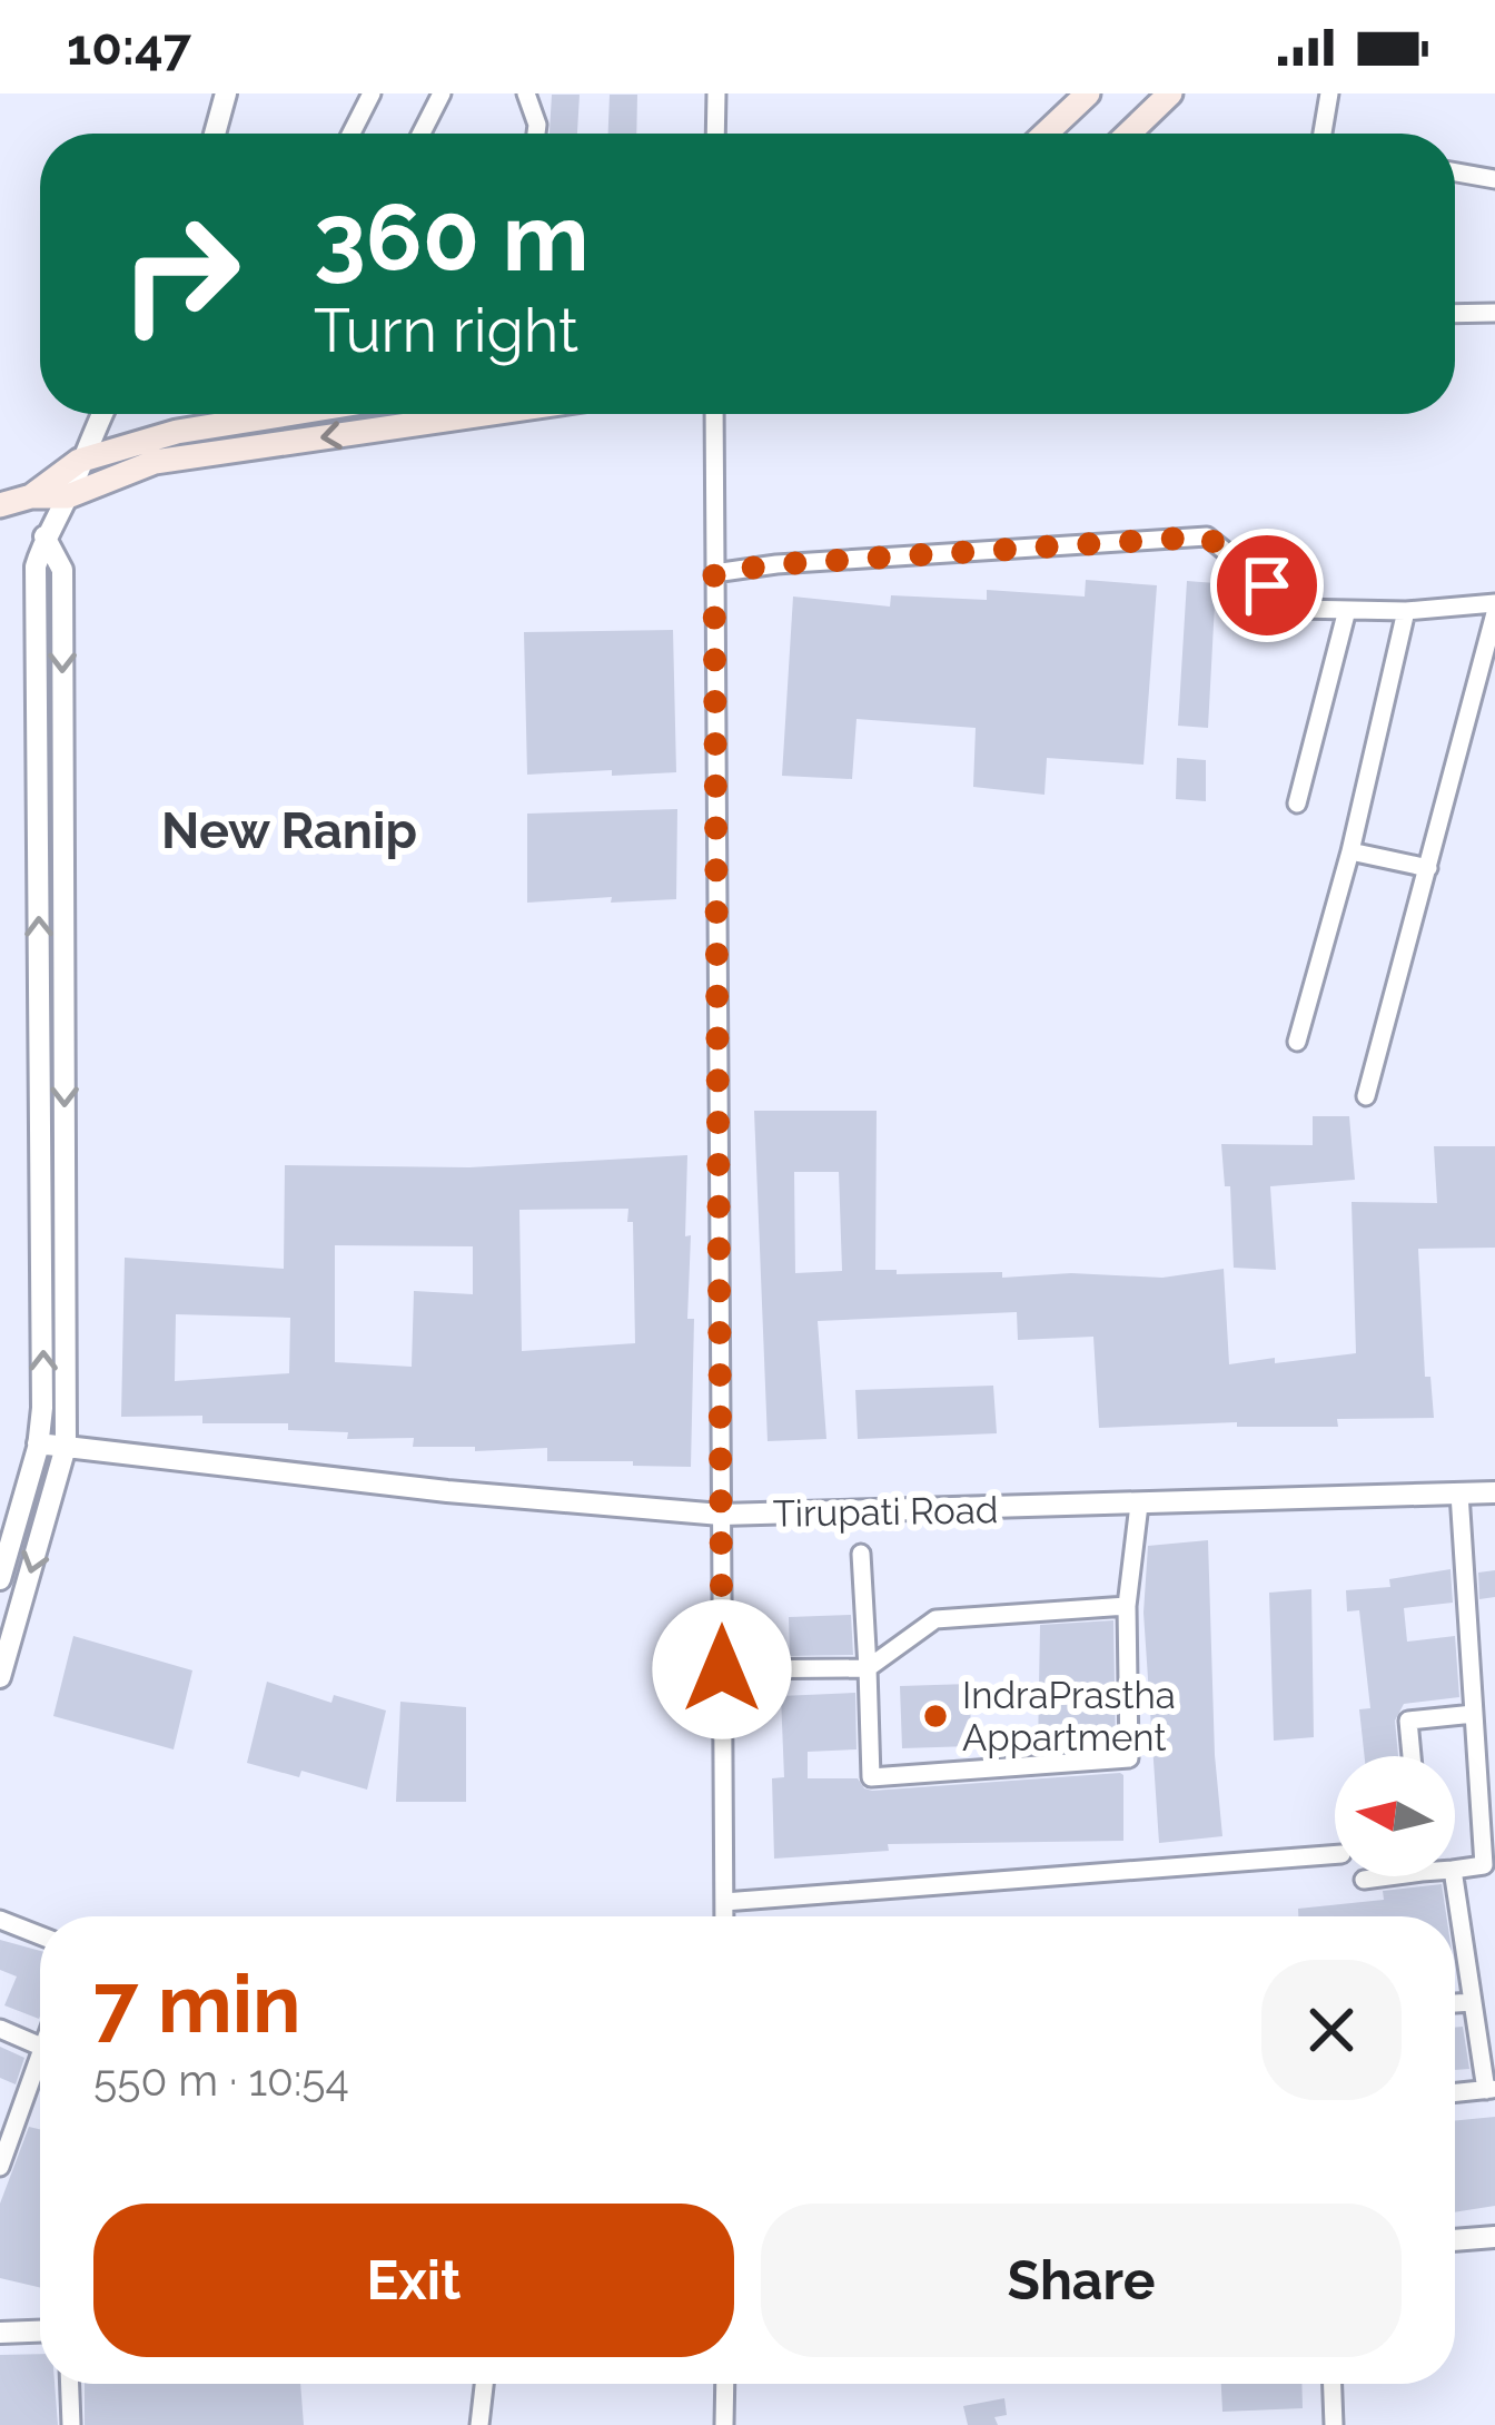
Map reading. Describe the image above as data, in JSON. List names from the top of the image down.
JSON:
{
  "streets": {
    "street": ["Tirupati Road"]
  },
  "districts": ["New Ranip"],
  "places": ["IndraPrastha Appartment"],
  "north": "left",
  "page": {
    "status": "10:47",
    "turn": ["360 m", "Turn right"],
    "heading": ["7 min", "550 m · 10:54"],
    "buttons": ["Exit", "Share"]
  }
}
